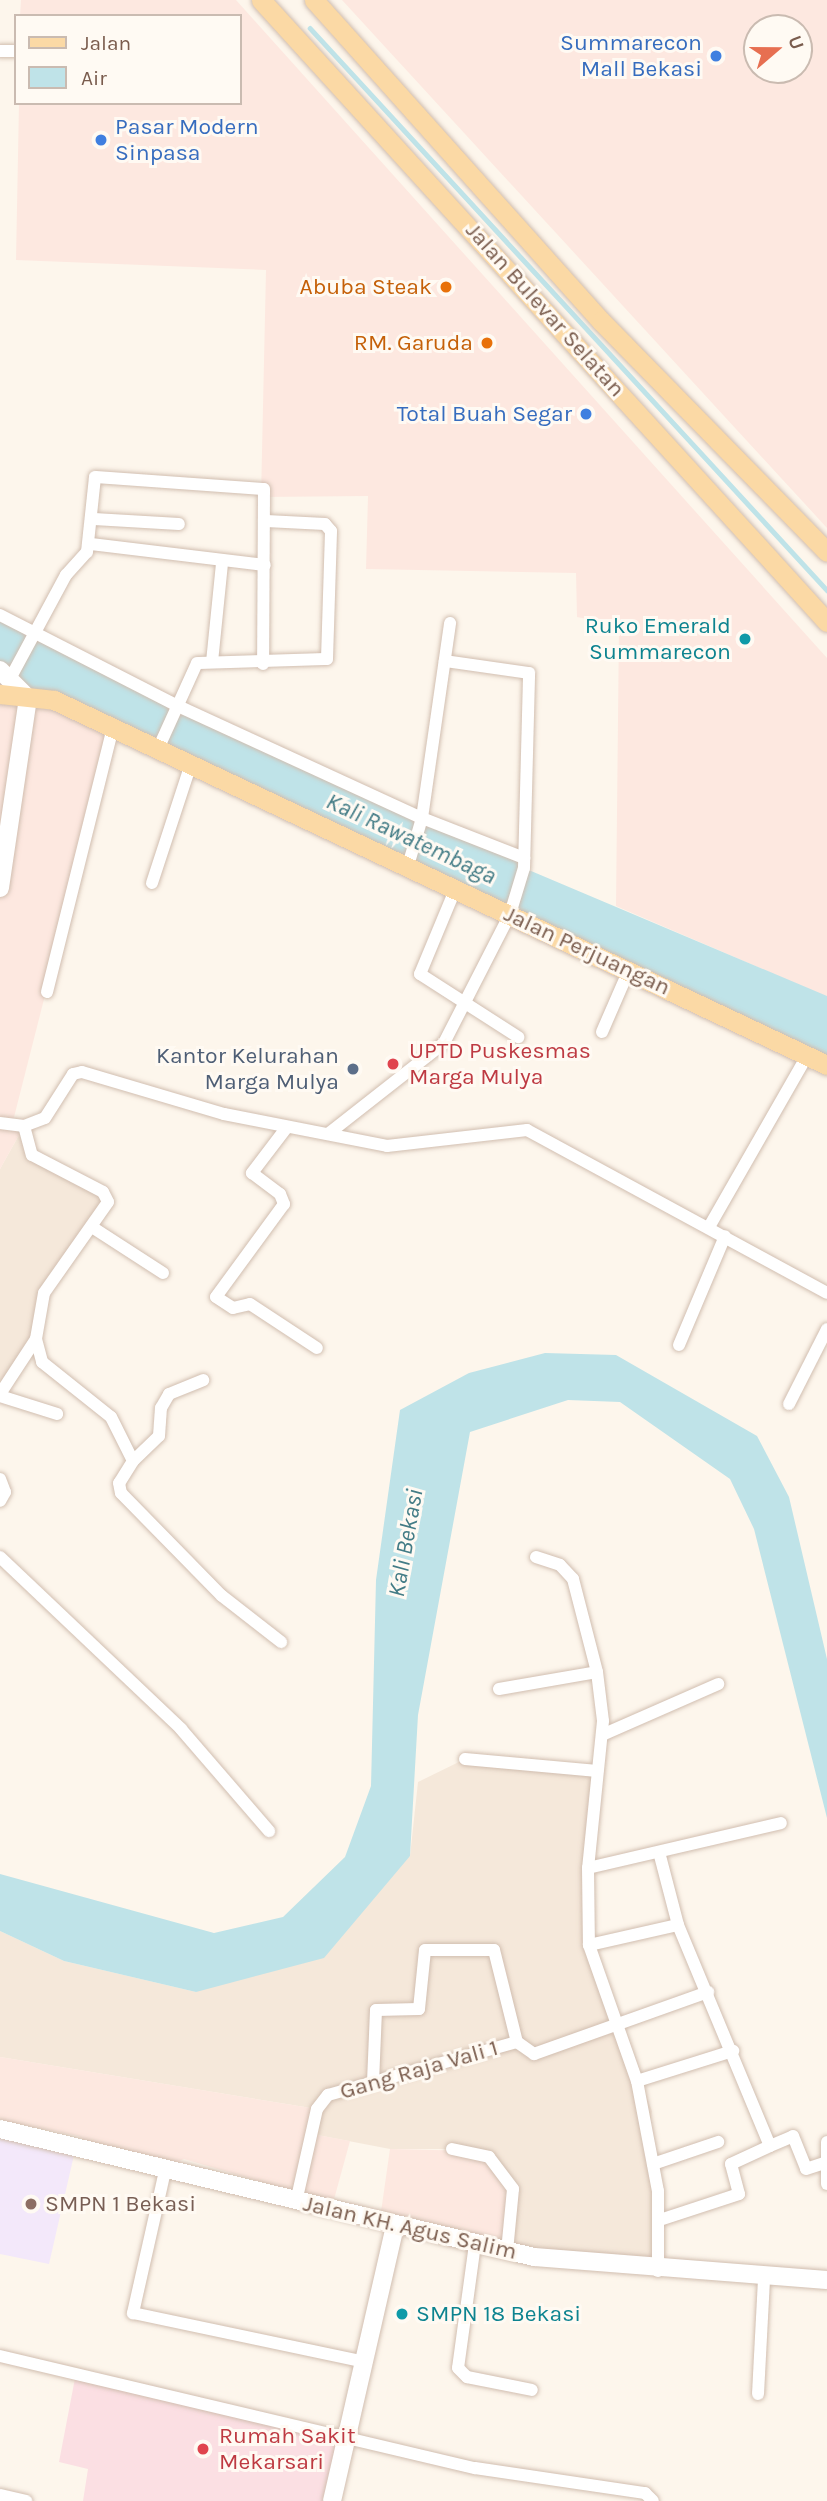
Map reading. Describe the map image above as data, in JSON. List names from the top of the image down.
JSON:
{
  "streets": {
    "main road": ["Jalan Bulevar Selatan", "Jalan Perjuangan"],
    "street": ["Gang Raja Vali 1", "Jalan KH. Agus Salim"]
  },
  "crossings": [
    ["Gang Raja Vali 1", "Jalan KH. Agus Salim"]
  ],
  "water": ["Kali Rawatembaga", "Kali Bekasi"],
  "places": [
    "Summarecon Mall Bekasi",
    "Pasar Modern Sinpasa",
    "Abuba Steak",
    "RM. Garuda",
    "Total Buah Segar",
    "Ruko Emerald Summarecon",
    "UPTD Puskesmas Marga Mulya",
    "Kantor Kelurahan Marga Mulya",
    "SMPN 1 Bekasi",
    "SMPN 18 Bekasi",
    "Rumah Sakit Mekarsari"
  ],
  "legend": ["Jalan", "Air"],
  "north": "right"
}
